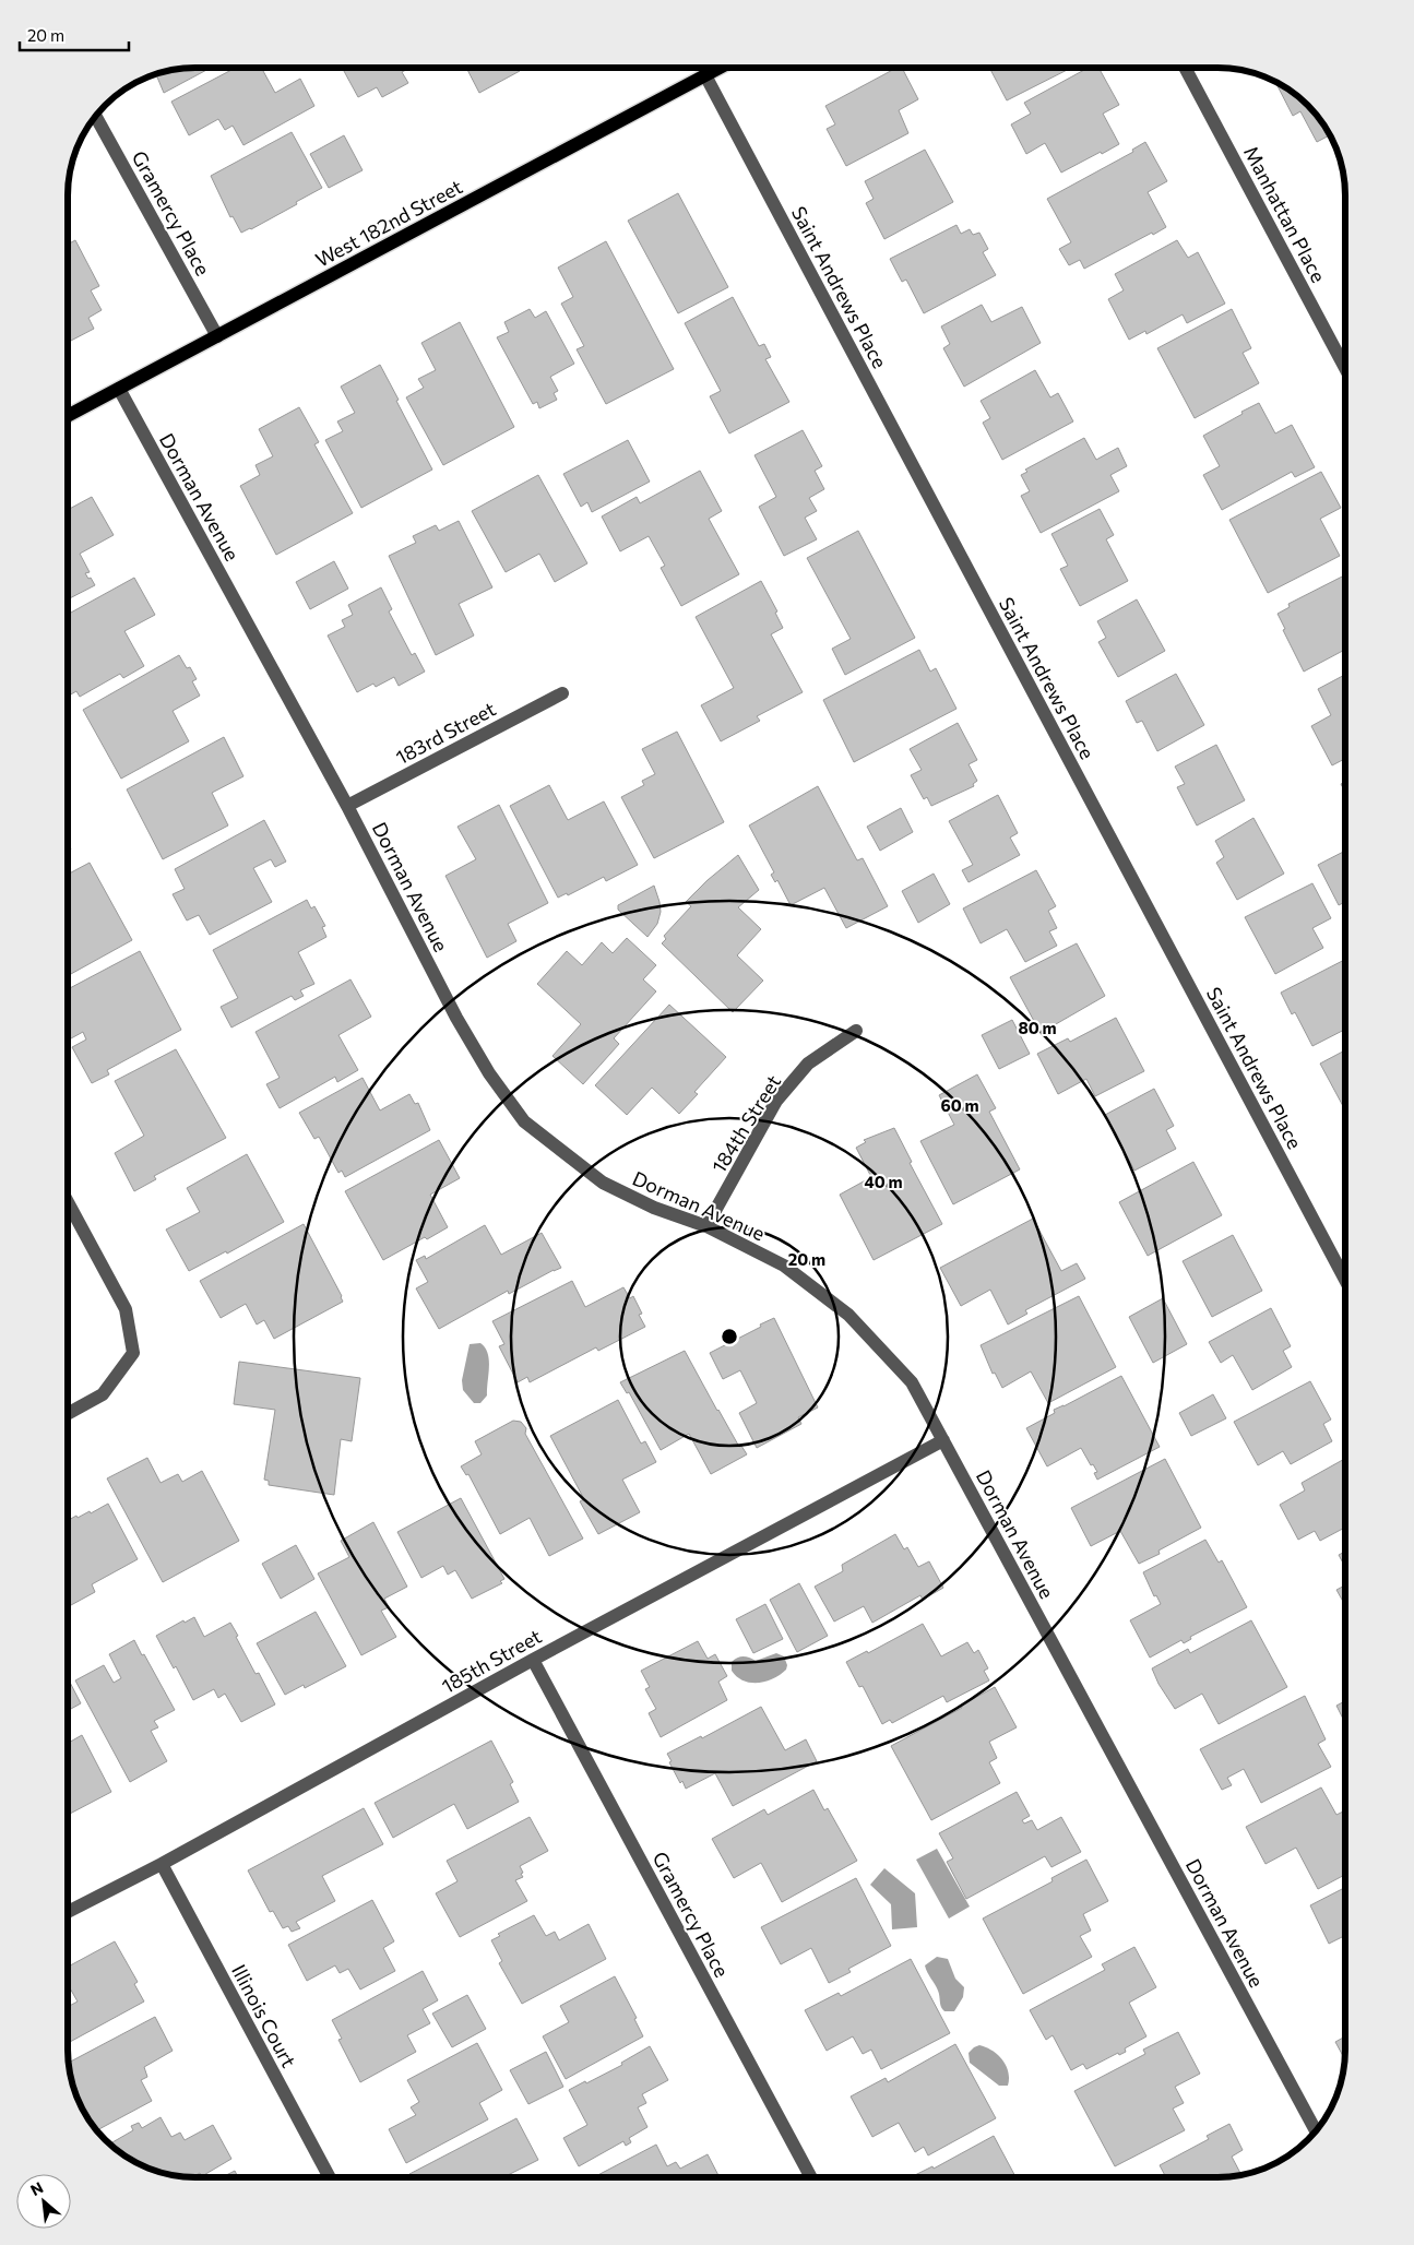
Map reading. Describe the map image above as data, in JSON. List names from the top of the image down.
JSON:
{
  "streets": {
    "main road": ["West 182nd Street"],
    "street": [
      "Gramercy Place",
      "Manhattan Place",
      "Saint Andrews Place",
      "Dorman Avenue",
      "183rd Street",
      "184th Street",
      "185th Street",
      "Illinois Court"
    ]
  },
  "crossings": [
    ["Gramercy Place", "West 182nd Street"],
    ["Gramercy Place", "185th Street"],
    ["West 182nd Street", "Saint Andrews Place"],
    ["West 182nd Street", "Dorman Avenue"],
    ["Dorman Avenue", "183rd Street"],
    ["Dorman Avenue", "184th Street"],
    ["Dorman Avenue", "185th Street"],
    ["185th Street", "Illinois Court"]
  ],
  "scale_bar": "20 m",
  "north": "top left",
  "rings": [
    "80 m",
    "60 m",
    "40 m",
    "20 m"
  ]
}
